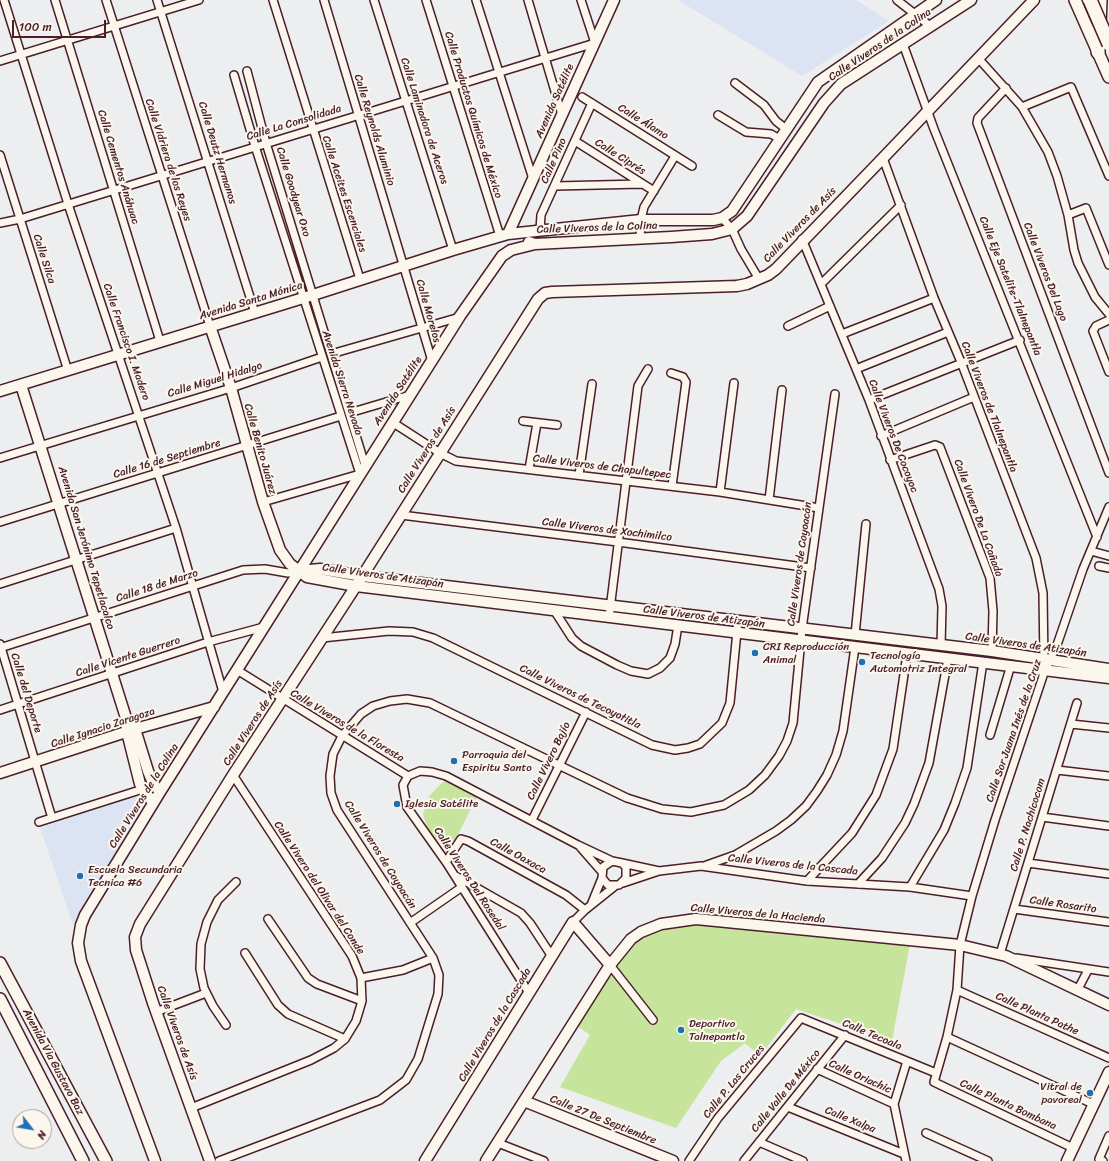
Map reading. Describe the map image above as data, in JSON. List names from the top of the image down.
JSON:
{
  "streets": {
    "main road": ["Avenida Via Gustavo Baz"],
    "street": [
      "Calle Viveros de la Colina",
      "Avenida Satélite",
      "Calle Productos Químicos de México",
      "Calle Laminadora de Aceros",
      "Calle Álamo",
      "Calle La Consolidada",
      "Calle Reynolds Aluminio",
      "Calle Deutz Hermanos",
      "Calle Ciprés",
      "Calle Vidriera de los Reyes",
      "Calle Pino",
      "Calle Cementos Anáhuac",
      "Calle Goodyear Oxo",
      "Calle Aceites Escenciales",
      "Calle Viveros de Asís",
      "Calle Silca",
      "Calle Viveros Del Lago",
      "Calle Eje Satelite-Tlalnepantla",
      "Avenida Santa Mónica",
      "Calle Morelos",
      "Calle Francisco I. Madero",
      "Calle Miguel Hidalgo",
      "Avenida Sierra Nevada",
      "Calle Viveros de Tlalnepantla",
      "Calle Viveros De Cocoyoc",
      "Calle Benito Juárez",
      "Calle 16 de Septiembre",
      "Calle Viveros de Chapultepec",
      "Calle Vivero De La Cañada",
      "Calle Viveros de Xochimilco",
      "Avenida San Jerónimo Tepetlacalco",
      "Calle Viveros de Coyoacán",
      "Calle Viveros de Atizapán",
      "Calle 18 de Marzo",
      "Calle Vicente Guerrero",
      "Calle del Deporte",
      "Calle Viveros de Tecoyotitla",
      "Calle Viveros de la Floresta",
      "Calle Ignacio Zaragoza",
      "Calle Sor Juana Inés de la Cruz",
      "Calle Vivero Bajío",
      "Calle P. Nachicocom",
      "Calle Oaxaca",
      "Calle Viveros de la Cascada",
      "Calle Viveros Del Rosedal",
      "Calle Vivero del Olivar del Conde",
      "Calle Rosarito",
      "Calle Viveros de la Hacienda",
      "Calle Planta Pathe",
      "Calle Tecoala",
      "Calle Oriachic",
      "Calle P. Las Cruces",
      "Calle Valle De México",
      "Calle Planta Bombana",
      "Calle 27 De Septiembre",
      "Calle Xalpa"
    ]
  },
  "crossings": [
    ["Calle Viveros de la Colina", "Avenida Satélite"],
    ["Calle Viveros de la Colina", "Calle Productos Químicos de México"],
    ["Calle Viveros de la Colina", "Calle Pino"],
    ["Calle Viveros de la Colina", "Calle Eje Satelite-Tlalnepantla"],
    ["Calle Viveros de la Colina", "Avenida Santa Mónica"],
    ["Calle Viveros de la Colina", "Calle Francisco I. Madero"],
    ["Calle Viveros de la Colina", "Calle Benito Juárez"],
    ["Calle Viveros de la Colina", "Avenida San Jerónimo Tepetlacalco"],
    ["Calle Viveros de la Colina", "Calle Viveros de Atizapán"],
    ["Calle Viveros de la Colina", "Calle 18 de Marzo"],
    ["Calle Viveros de la Colina", "Calle Vicente Guerrero"],
    ["Calle Viveros de la Colina", "Calle Viveros de la Floresta"],
    ["Calle Viveros de la Colina", "Calle Ignacio Zaragoza"],
    ["Avenida Satélite", "Calle Productos Químicos de México"],
    ["Avenida Satélite", "Calle La Consolidada"],
    ["Avenida Satélite", "Avenida Santa Mónica"],
    ["Avenida Satélite", "Calle Morelos"],
    ["Avenida Satélite", "Avenida Sierra Nevada"],
    ["Avenida Satélite", "Calle Benito Juárez"],
    ["Avenida Satélite", "Calle Viveros de Chapultepec"],
    ["Avenida Satélite", "Calle Viveros de Atizapán"],
    ["Avenida Satélite", "Calle 18 de Marzo"],
    ["Calle Productos Químicos de México", "Calle La Consolidada"],
    ["Calle Productos Químicos de México", "Avenida Santa Mónica"],
    ["Calle Laminadora de Aceros", "Calle La Consolidada"],
    ["Calle Laminadora de Aceros", "Avenida Santa Mónica"],
    ["Calle Álamo", "Calle Pino"],
    ["Calle La Consolidada", "Calle Reynolds Aluminio"],
    ["Calle La Consolidada", "Calle Deutz Hermanos"],
    ["Calle La Consolidada", "Calle Vidriera de los Reyes"],
    ["Calle La Consolidada", "Calle Cementos Anáhuac"],
    ["Calle La Consolidada", "Calle Goodyear Oxo"],
    ["Calle La Consolidada", "Calle Aceites Escenciales"],
    ["Calle La Consolidada", "Calle Silca"],
    ["Calle La Consolidada", "Calle Francisco I. Madero"],
    ["Calle Reynolds Aluminio", "Avenida Santa Mónica"],
    ["Calle Reynolds Aluminio", "Calle Morelos"],
    ["Calle Deutz Hermanos", "Avenida Santa Mónica"],
    ["Calle Ciprés", "Calle Pino"],
    ["Calle Vidriera de los Reyes", "Avenida Santa Mónica"],
    ["Calle Vidriera de los Reyes", "Calle Benito Juárez"],
    ["Calle Cementos Anáhuac", "Avenida Santa Mónica"],
    ["Calle Goodyear Oxo", "Avenida Santa Mónica"],
    ["Calle Goodyear Oxo", "Avenida Sierra Nevada"],
    ["Calle Aceites Escenciales", "Avenida Santa Mónica"],
    ["Calle Viveros de Asís", "Calle Eje Satelite-Tlalnepantla"],
    ["Calle Viveros de Asís", "Calle Viveros de Tlalnepantla"],
    ["Calle Viveros de Asís", "Calle Viveros De Cocoyoc"],
    ["Calle Viveros de Asís", "Calle Viveros de Chapultepec"],
    ["Calle Viveros de Asís", "Calle Viveros de Xochimilco"],
    ["Calle Viveros de Asís", "Calle Viveros de Atizapán"],
    ["Calle Viveros de Asís", "Calle Viveros de Tecoyotitla"],
    ["Calle Viveros de Asís", "Calle Viveros de la Floresta"],
    ["Calle Viveros de Asís", "Calle Vivero del Olivar del Conde"],
    ["Calle Silca", "Avenida Santa Mónica"],
    ["Calle Eje Satelite-Tlalnepantla", "Calle Sor Juana Inés de la Cruz"],
    ["Avenida Santa Mónica", "Calle Morelos"],
    ["Avenida Santa Mónica", "Calle Francisco I. Madero"],
    ["Avenida Santa Mónica", "Avenida Sierra Nevada"],
    ["Avenida Santa Mónica", "Calle Benito Juárez"],
    ["Avenida Santa Mónica", "Avenida San Jerónimo Tepetlacalco"],
    ["Calle Francisco I. Madero", "Calle Miguel Hidalgo"],
    ["Calle Francisco I. Madero", "Calle 16 de Septiembre"],
    ["Calle Francisco I. Madero", "Calle 18 de Marzo"],
    ["Calle Francisco I. Madero", "Calle Vicente Guerrero"],
    ["Calle Miguel Hidalgo", "Avenida Sierra Nevada"],
    ["Calle Miguel Hidalgo", "Calle Benito Juárez"],
    ["Calle Miguel Hidalgo", "Avenida San Jerónimo Tepetlacalco"],
    ["Avenida Sierra Nevada", "Calle 16 de Septiembre"],
    ["Calle Viveros de Tlalnepantla", "Calle Viveros de Atizapán"],
    ["Calle Viveros de Tlalnepantla", "Calle Sor Juana Inés de la Cruz"],
    ["Calle Viveros De Cocoyoc", "Calle Vivero De La Cañada"],
    ["Calle Viveros De Cocoyoc", "Calle Viveros de Atizapán"],
    ["Calle Benito Juárez", "Calle 16 de Septiembre"],
    ["Calle Benito Juárez", "Calle Viveros de Atizapán"],
    ["Calle Benito Juárez", "Calle 18 de Marzo"],
    ["Calle 16 de Septiembre", "Avenida San Jerónimo Tepetlacalco"],
    ["Calle Viveros de Chapultepec", "Calle Viveros de Coyoacán"],
    ["Calle Vivero De La Cañada", "Calle Viveros de Atizapán"],
    ["Calle Viveros de Xochimilco", "Calle Viveros de Coyoacán"],
    ["Avenida San Jerónimo Tepetlacalco", "Calle 18 de Marzo"],
    ["Avenida San Jerónimo Tepetlacalco", "Calle Vicente Guerrero"],
    ["Avenida San Jerónimo Tepetlacalco", "Calle Ignacio Zaragoza"],
    ["Calle Viveros de Coyoacán", "Calle Viveros de Atizapán"],
    ["Calle Viveros de Coyoacán", "Calle Viveros de la Floresta"],
    ["Calle Viveros de Coyoacán", "Calle Vivero Bajío"],
    ["Calle Viveros de Atizapán", "Calle 18 de Marzo"],
    ["Calle Viveros de Atizapán", "Calle Viveros de Tecoyotitla"],
    ["Calle Viveros de Atizapán", "Calle Sor Juana Inés de la Cruz"],
    ["Calle 18 de Marzo", "Calle del Deporte"],
    ["Calle Vicente Guerrero", "Calle del Deporte"],
    ["Calle del Deporte", "Calle Ignacio Zaragoza"],
    ["Calle Viveros de Tecoyotitla", "Calle Vivero Bajío"],
    ["Calle Viveros de la Floresta", "Calle Vivero Bajío"],
    ["Calle Viveros de la Floresta", "Calle Viveros de la Cascada"],
    ["Calle Viveros de la Floresta", "Calle Viveros Del Rosedal"],
    ["Calle Sor Juana Inés de la Cruz", "Calle Viveros de la Cascada"],
    ["Calle Sor Juana Inés de la Cruz", "Calle Viveros de la Hacienda"],
    ["Calle Sor Juana Inés de la Cruz", "Calle Planta Pathe"],
    ["Calle Sor Juana Inés de la Cruz", "Calle Tecoala"],
    ["Calle Sor Juana Inés de la Cruz", "Calle Planta Bombana"],
    ["Calle P. Nachicocom", "Calle Rosarito"],
    ["Calle P. Nachicocom", "Calle Viveros de la Hacienda"],
    ["Calle Oaxaca", "Calle Viveros de la Cascada"],
    ["Calle Oaxaca", "Calle Viveros Del Rosedal"],
    ["Calle Viveros de la Cascada", "Calle Viveros Del Rosedal"],
    ["Calle Viveros de la Hacienda", "Calle 27 De Septiembre"],
    ["Calle Tecoala", "Calle P. Las Cruces"],
    ["Calle Tecoala", "Calle Valle De México"],
    ["Calle Oriachic", "Calle Valle De México"],
    ["Calle Valle De México", "Calle Xalpa"]
  ],
  "places": [
    "CRI Reproducción Animal",
    "Tecnología Automotriz Integral",
    "Parroquia del Espiritu Santo",
    "Iglesia Satélite",
    "Escuela Secundaria Tecnica #6",
    "Deportivo Talnepantla",
    "Vitral de pavoreal"
  ],
  "scale_bar": "100 m",
  "north": "bottom right"
}
